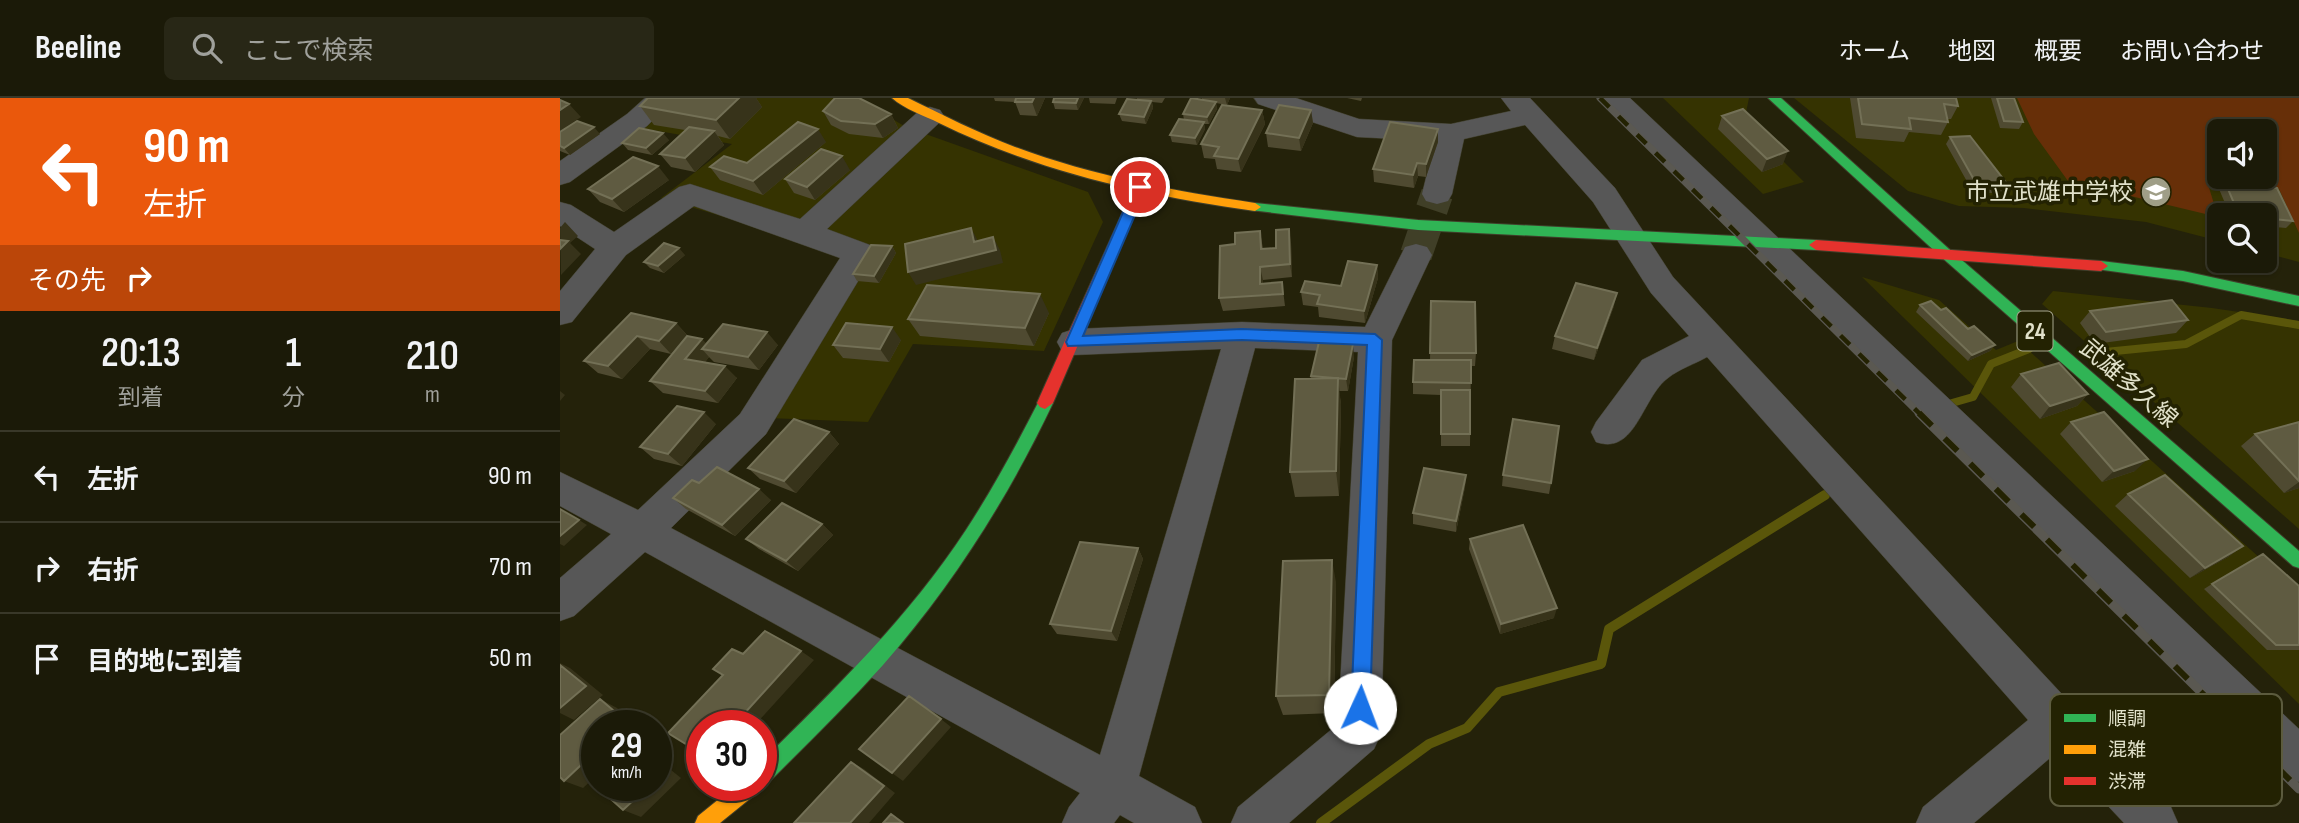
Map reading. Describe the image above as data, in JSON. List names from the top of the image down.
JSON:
{
  "streets": {
    "street": ["24", "武雄多久線"]
  },
  "places": {
    "school or university": ["市立武雄中学校"]
  },
  "legend": ["順調", "混雑", "渋滞"],
  "page": {
    "header": "Beeline",
    "search": "ここで検索",
    "nav": [
      "ホーム",
      "地図",
      "概要",
      "お問い合わせ"
    ],
    "turn": ["90 m", "左折"],
    "then": "その先",
    "eta": [
      "20:13",
      "到着",
      "1",
      "分",
      "210",
      "m"
    ],
    "list": [
      {
        "name": "左折",
        "value": "90 m"
      },
      {
        "name": "右折",
        "value": "70 m"
      },
      {
        "name": "目的地に到着",
        "value": "50 m"
      }
    ],
    "speed": "29 km/h",
    "limit": "30"
  }
}
